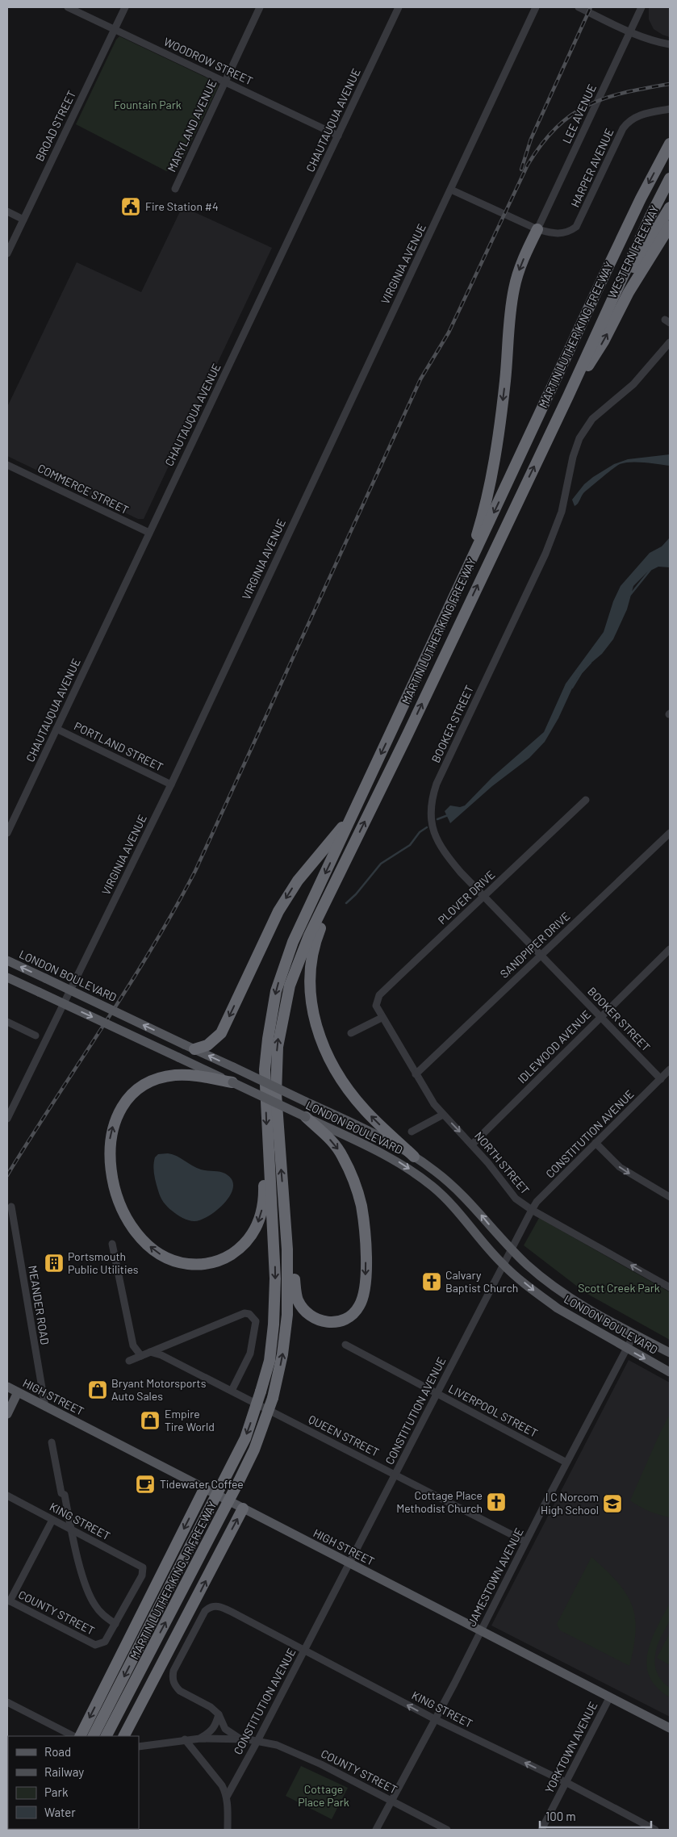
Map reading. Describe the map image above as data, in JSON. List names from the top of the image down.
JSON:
{
  "streets": {
    "highway": ["WESTERN FREEWAY", "MARTIN LUTHER KING FREEWAY", "MARTIN LUTHER KING JR FREEWAY"],
    "main road": ["LONDON BOULEVARD", "HIGH STREET"],
    "street": [
      "WOODROW STREET",
      "LEE AVENUE",
      "CHAUTAUQUA AVENUE",
      "BROAD STREET",
      "MARYLAND AVENUE",
      "HARPER AVENUE",
      "VIRGINIA AVENUE",
      "COMMERCE STREET",
      "BOOKER STREET",
      "PORTLAND STREET",
      "PLOVER DRIVE",
      "SANDPIPER DRIVE",
      "IDLEWOOD AVENUE",
      "CONSTITUTION AVENUE",
      "NORTH STREET",
      "MEANDER ROAD",
      "LIVERPOOL STREET",
      "QUEEN STREET",
      "KING STREET",
      "JAMESTOWN AVENUE",
      "COUNTY STREET",
      "YORKTOWN AVENUE"
    ]
  },
  "crossings": [
    ["WOODROW STREET", "CHAUTAUQUA AVENUE"],
    ["WOODROW STREET", "BROAD STREET"],
    ["WOODROW STREET", "MARYLAND AVENUE"],
    ["LEE AVENUE", "HARPER AVENUE"],
    ["CHAUTAUQUA AVENUE", "COMMERCE STREET"],
    ["CHAUTAUQUA AVENUE", "PORTLAND STREET"],
    ["WESTERN FREEWAY", "MARTIN LUTHER KING FREEWAY"],
    ["VIRGINIA AVENUE", "PORTLAND STREET"],
    ["MARTIN LUTHER KING FREEWAY", "MARTIN LUTHER KING JR FREEWAY"],
    ["BOOKER STREET", "PLOVER DRIVE"],
    ["BOOKER STREET", "SANDPIPER DRIVE"],
    ["BOOKER STREET", "IDLEWOOD AVENUE"],
    ["BOOKER STREET", "CONSTITUTION AVENUE"],
    ["PLOVER DRIVE", "NORTH STREET"],
    ["SANDPIPER DRIVE", "NORTH STREET"],
    ["LONDON BOULEVARD", "CONSTITUTION AVENUE"],
    ["LONDON BOULEVARD", "JAMESTOWN AVENUE"],
    ["IDLEWOOD AVENUE", "NORTH STREET"],
    ["CONSTITUTION AVENUE", "NORTH STREET"],
    ["CONSTITUTION AVENUE", "HIGH STREET"],
    ["CONSTITUTION AVENUE", "LIVERPOOL STREET"],
    ["CONSTITUTION AVENUE", "QUEEN STREET"],
    ["CONSTITUTION AVENUE", "KING STREET"],
    ["CONSTITUTION AVENUE", "COUNTY STREET"],
    ["MEANDER ROAD", "HIGH STREET"],
    ["HIGH STREET", "JAMESTOWN AVENUE"],
    ["HIGH STREET", "YORKTOWN AVENUE"],
    ["LIVERPOOL STREET", "JAMESTOWN AVENUE"],
    ["QUEEN STREET", "JAMESTOWN AVENUE"],
    ["KING STREET", "JAMESTOWN AVENUE"],
    ["KING STREET", "COUNTY STREET"],
    ["KING STREET", "YORKTOWN AVENUE"],
    ["JAMESTOWN AVENUE", "COUNTY STREET"]
  ],
  "parks": ["Fountain Park", "Scott Creek Park", "Cottage Place Park"],
  "places": {
    "public building": ["Fire Station #4"],
    "building": ["Portsmouth Public Utilities"],
    "church": ["Calvary Baptist Church", "Cottage Place Methodist Church"],
    "shop": ["Bryant Motorsports Auto Sales", "Empire Tire World"],
    "cafe": ["Tidewater Coffee"],
    "school or university": ["I C Norcom High School"]
  },
  "legend": [
    "Road",
    "Railway",
    "Park",
    "Water"
  ],
  "scale_bar": "100 m"
}
